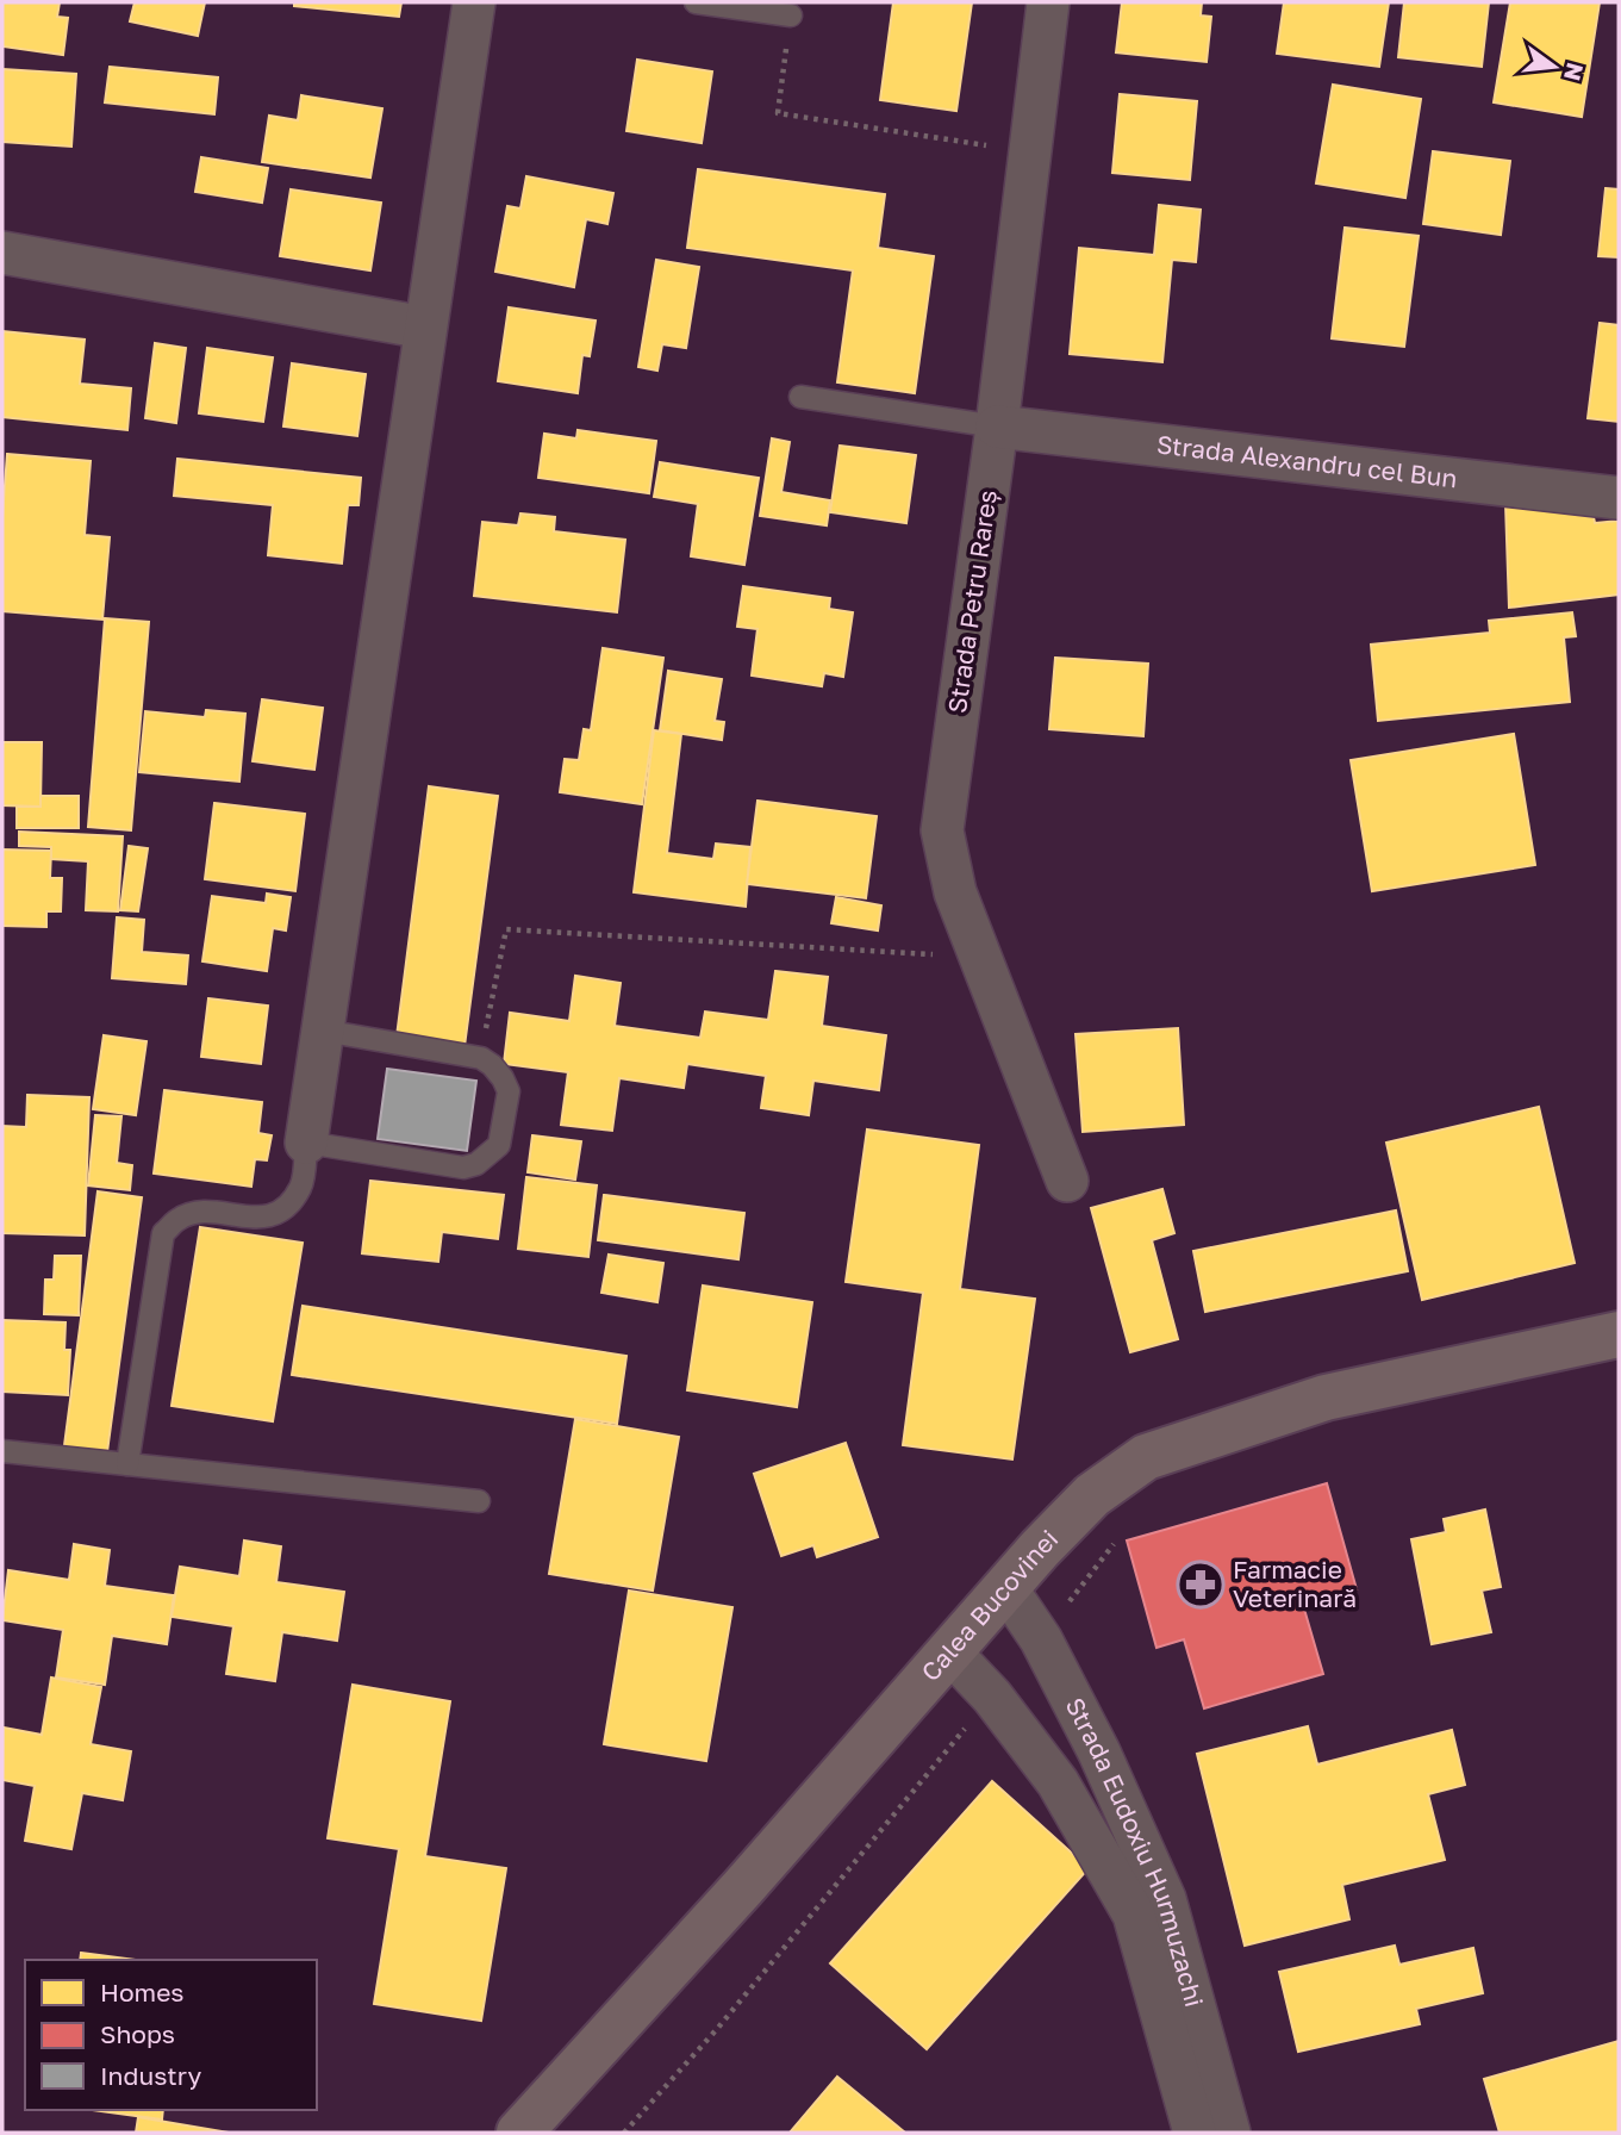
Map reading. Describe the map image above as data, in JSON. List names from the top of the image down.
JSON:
{
  "streets": {
    "main road": ["Calea Bucovinei"],
    "street": ["Strada Alexandru cel Bun", "Strada Petru Rareș", "Strada Eudoxiu Hurmuzachi"]
  },
  "crossings": [
    ["Strada Alexandru cel Bun", "Strada Petru Rareș"],
    ["Calea Bucovinei", "Strada Eudoxiu Hurmuzachi"]
  ],
  "places": {
    "pharmacy": ["Farmacie Veterinară"]
  },
  "legend": ["Homes", "Shops", "Industry"],
  "north": "right"
}
